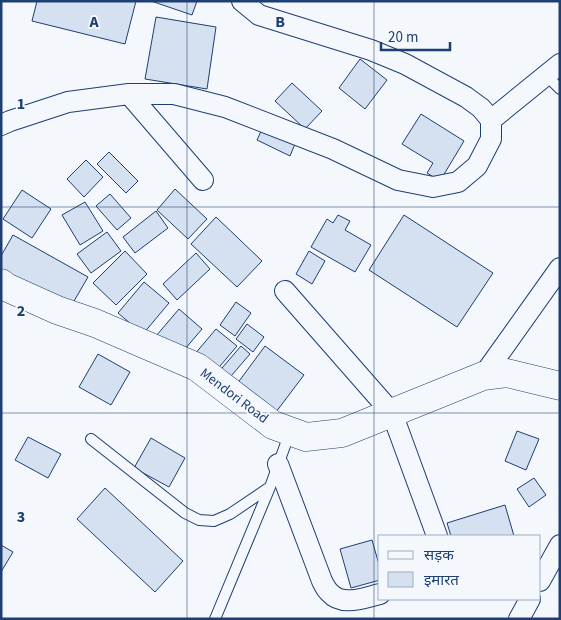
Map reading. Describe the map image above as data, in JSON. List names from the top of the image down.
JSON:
{
  "streets": {
    "main road": ["Mendori Road"]
  },
  "legend": ["सड़क", "इमारत"],
  "scale_bar": "20 m",
  "grid": {
    "columns": ["A", "B"],
    "rows": ["1", "2", "3"]
  }
}
